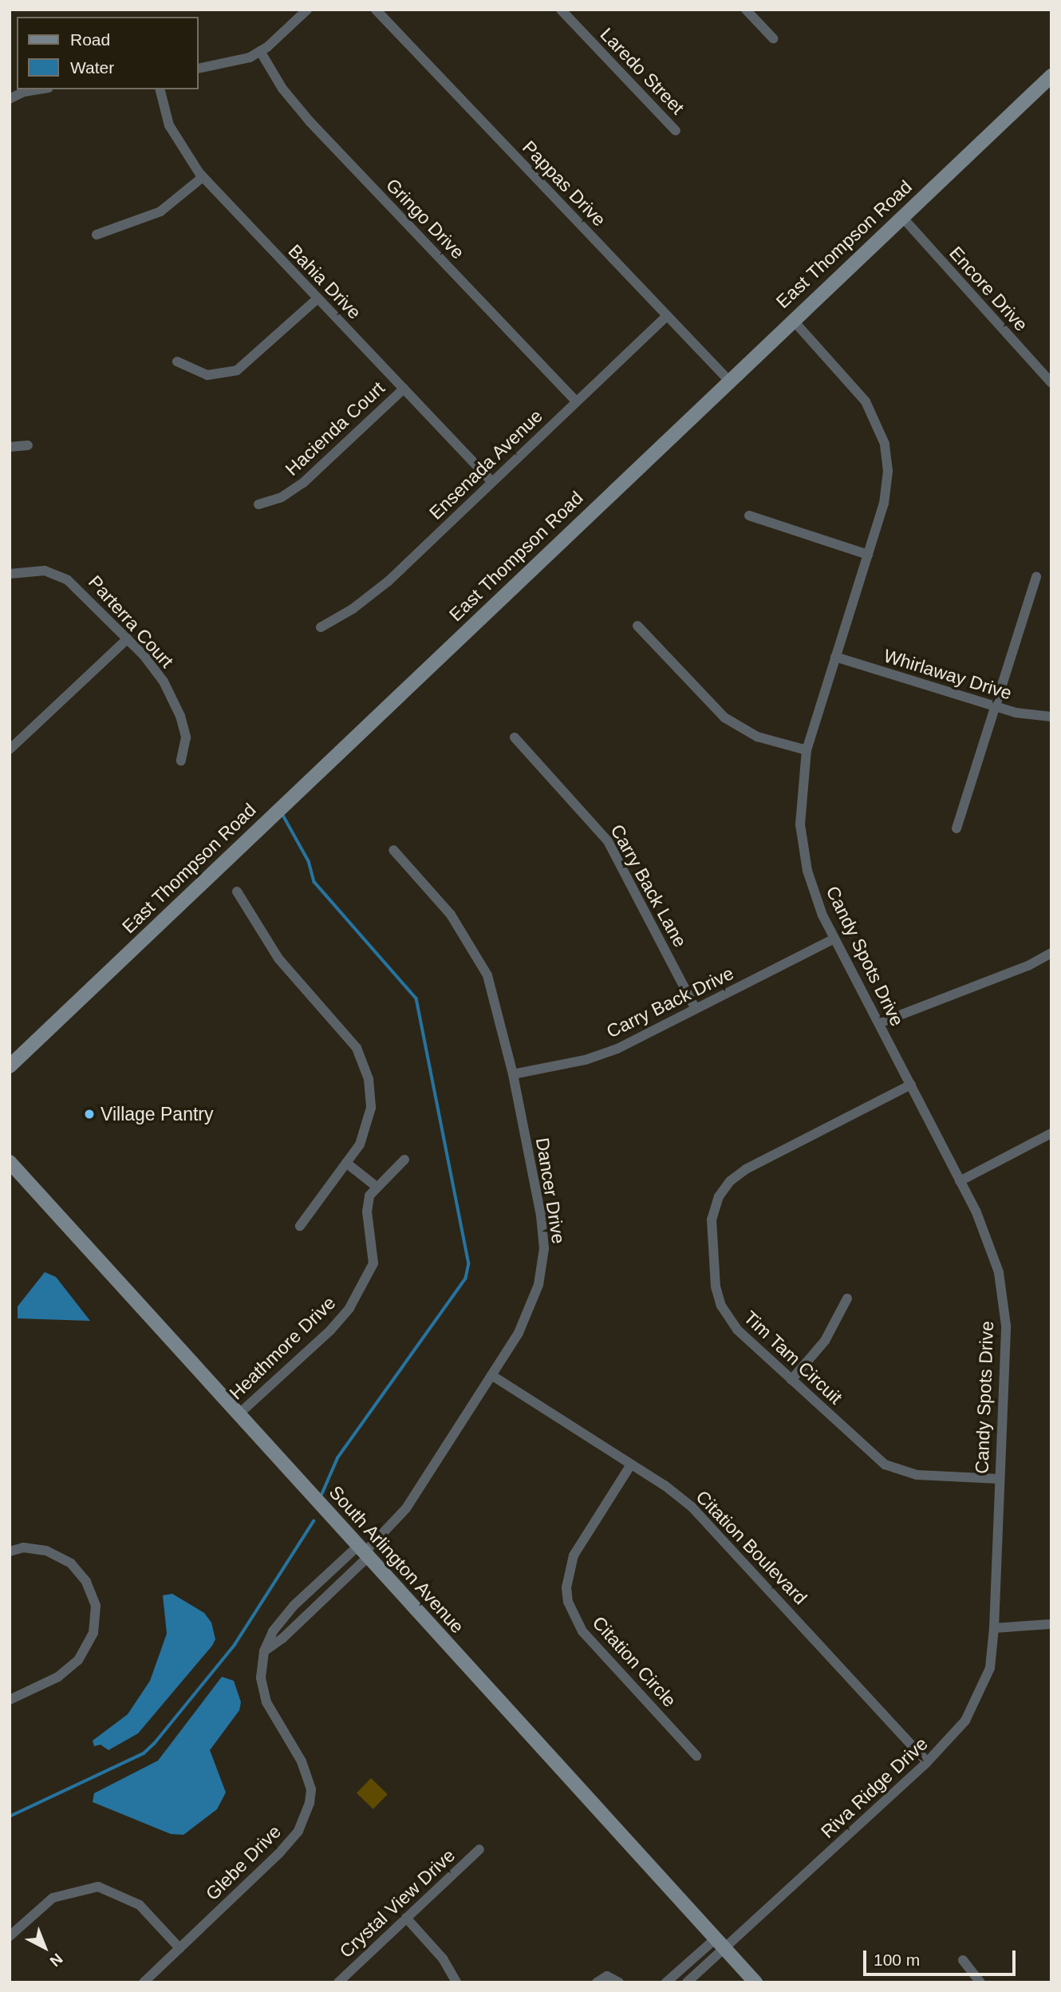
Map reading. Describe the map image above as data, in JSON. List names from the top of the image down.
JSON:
{
  "streets": {
    "main road": ["East Thompson Road", "South Arlington Avenue"],
    "street": [
      "Laredo Street",
      "Pappas Drive",
      "Gringo Drive",
      "Bahia Drive",
      "Encore Drive",
      "Hacienda Court",
      "Ensenada Avenue",
      "Parterra Court",
      "Whirlaway Drive",
      "Carry Back Lane",
      "Candy Spots Drive",
      "Carry Back Drive",
      "Dancer Drive",
      "Heathmore Drive",
      "Tim Tam Circuit",
      "Citation Boulevard",
      "Citation Circle",
      "Riva Ridge Drive",
      "Glebe Drive",
      "Crystal View Drive"
    ]
  },
  "crossings": [
    ["Pappas Drive", "East Thompson Road"],
    ["Pappas Drive", "Ensenada Avenue"],
    ["Gringo Drive", "Ensenada Avenue"],
    ["East Thompson Road", "Encore Drive"],
    ["East Thompson Road", "Candy Spots Drive"],
    ["Bahia Drive", "Hacienda Court"],
    ["Bahia Drive", "Ensenada Avenue"],
    ["Whirlaway Drive", "Candy Spots Drive"],
    ["Carry Back Lane", "Carry Back Drive"],
    ["Candy Spots Drive", "Carry Back Drive"],
    ["Candy Spots Drive", "Tim Tam Circuit"],
    ["Candy Spots Drive", "Riva Ridge Drive"],
    ["Carry Back Drive", "Dancer Drive"],
    ["Dancer Drive", "Citation Boulevard"],
    ["Dancer Drive", "South Arlington Avenue"],
    ["Dancer Drive", "Glebe Drive"],
    ["Heathmore Drive", "South Arlington Avenue"],
    ["Citation Boulevard", "Citation Circle"],
    ["Citation Boulevard", "Riva Ridge Drive"],
    ["South Arlington Avenue", "Riva Ridge Drive"],
    ["South Arlington Avenue", "Glebe Drive"]
  ],
  "places": ["Village Pantry"],
  "legend": ["Road", "Water"],
  "scale_bar": "100 m",
  "north": "bottom right"
}
